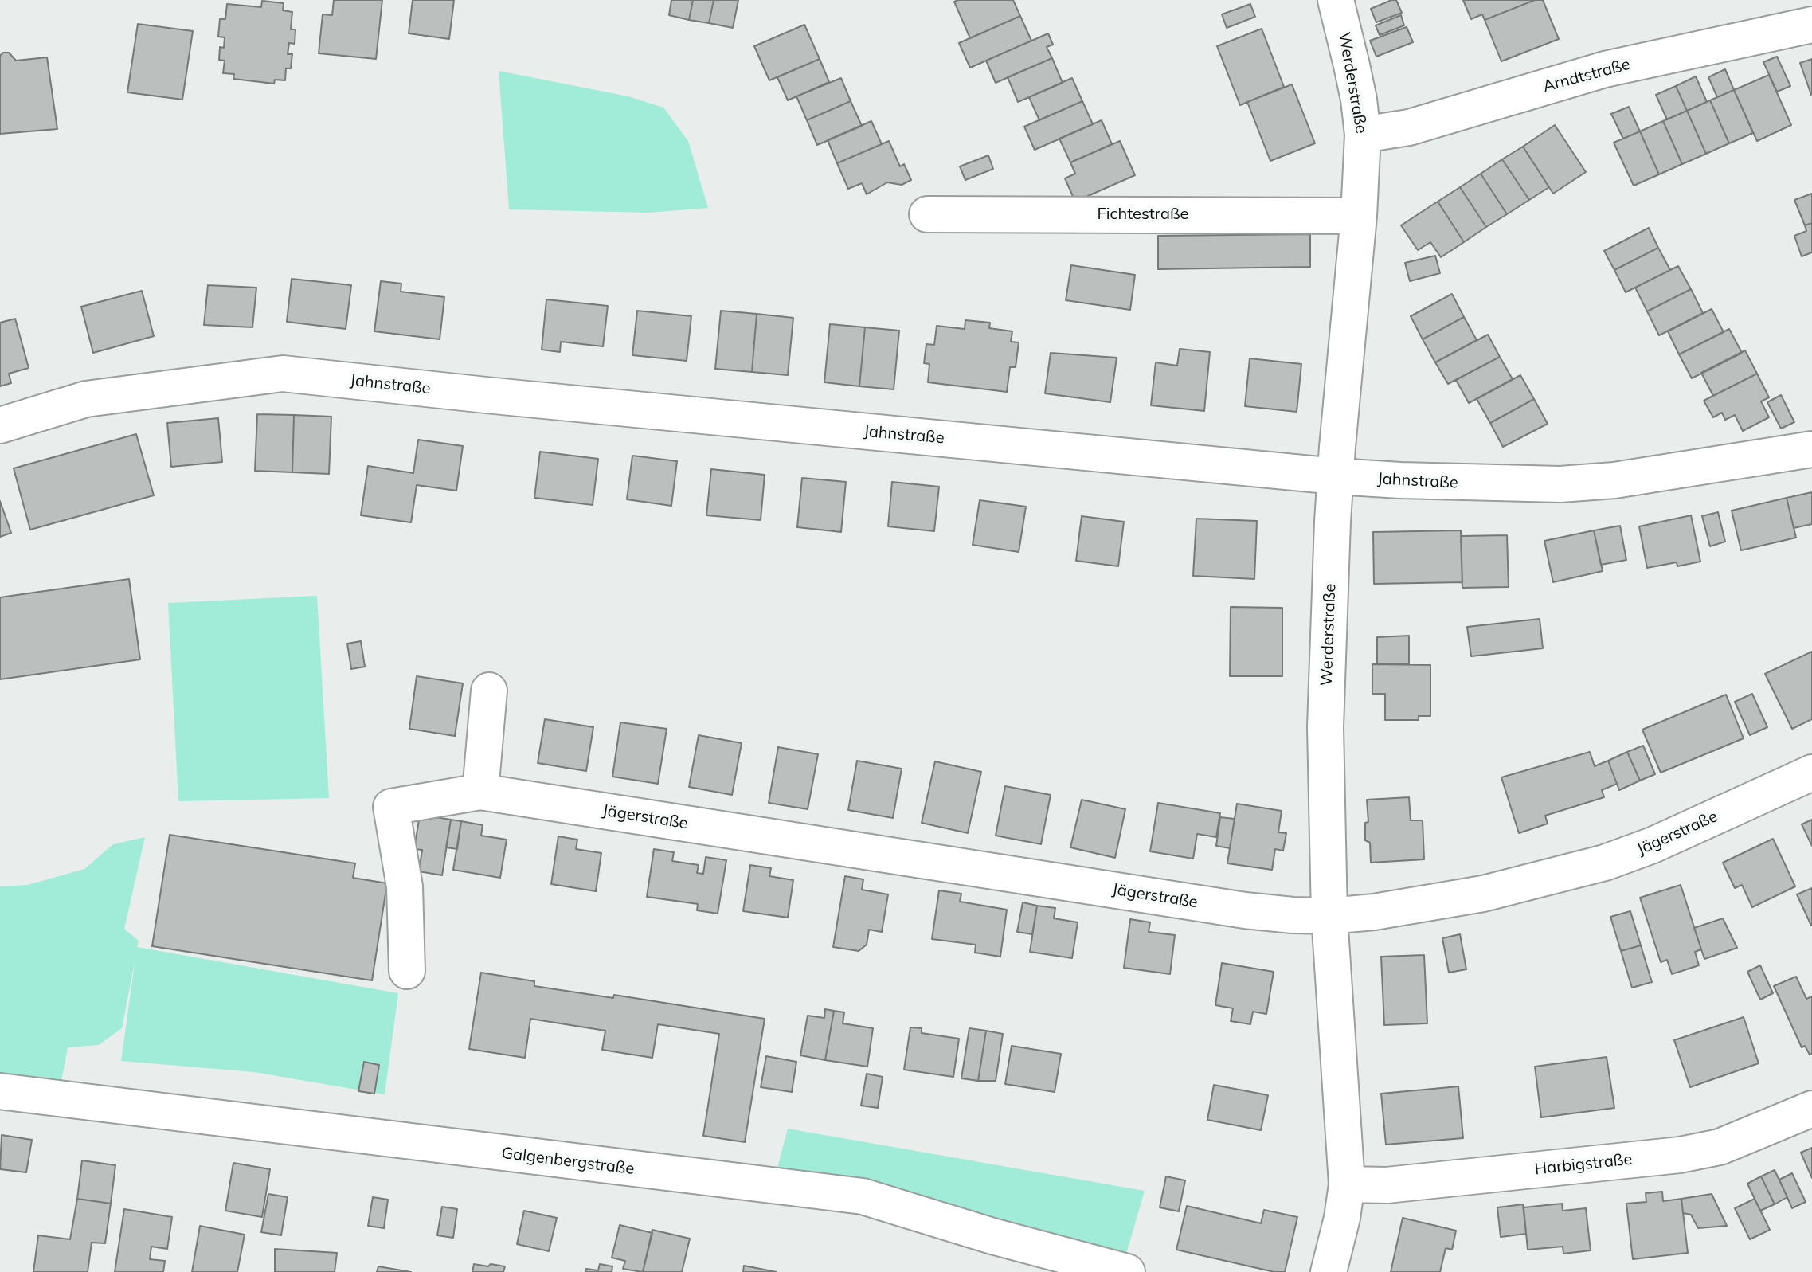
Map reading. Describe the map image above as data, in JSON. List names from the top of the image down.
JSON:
{
  "streets": {
    "street": [
      "Arndtstraße",
      "Werderstraße",
      "Fichtestraße",
      "Jahnstraße",
      "Jägerstraße",
      "Galgenbergstraße",
      "Harbigstraße"
    ]
  },
  "crossings": [
    ["Arndtstraße", "Werderstraße"],
    ["Werderstraße", "Fichtestraße"],
    ["Werderstraße", "Jahnstraße"],
    ["Werderstraße", "Jägerstraße"],
    ["Werderstraße", "Harbigstraße"]
  ]
}
